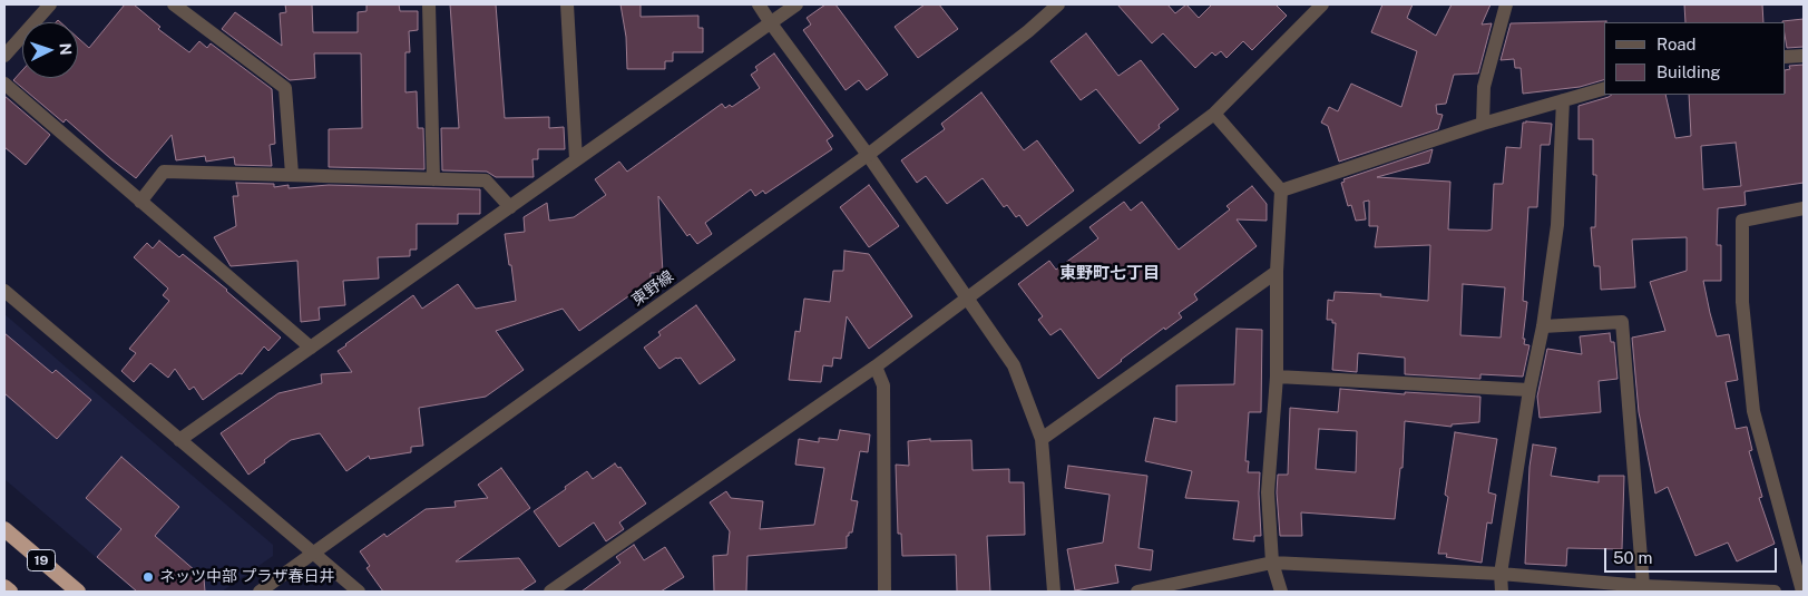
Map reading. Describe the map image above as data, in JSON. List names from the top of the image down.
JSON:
{
  "streets": {
    "highway": ["19"],
    "street": ["東野線"]
  },
  "districts": ["東野町七丁目"],
  "places": ["ネッツ中部 プラザ春日井"],
  "legend": ["Road", "Building"],
  "scale_bar": "50 m",
  "north": "right"
}
